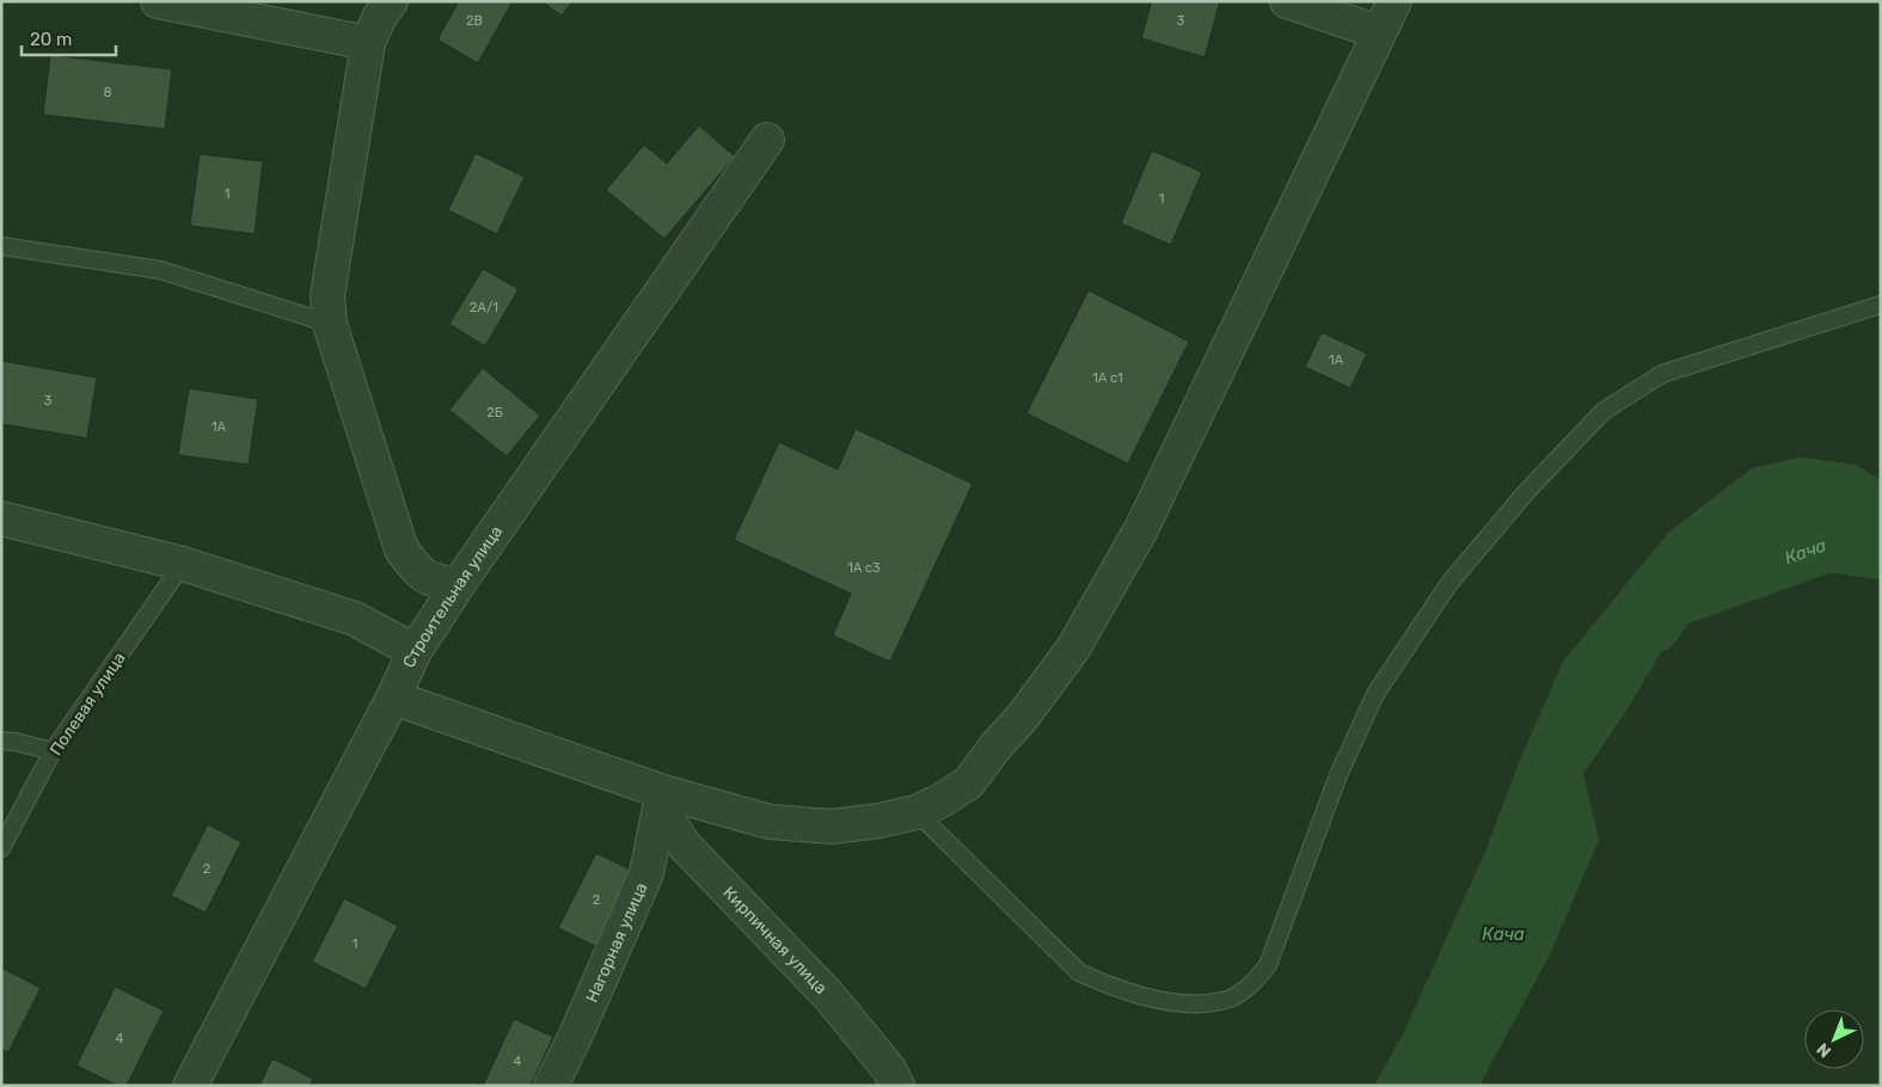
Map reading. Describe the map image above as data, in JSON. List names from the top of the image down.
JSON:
{
  "streets": {
    "street": ["Строительная улица", "Кирпичная улица", "Нагорная улица"],
    "lane": ["Полевая улица"]
  },
  "crossings": [
    ["Кирпичная улица", "Нагорная улица"]
  ],
  "water": ["Кача"],
  "house_numbers": [
    "2В",
    "3",
    "8",
    "1",
    "1",
    "2А/1",
    "1А",
    "1А с1",
    "3",
    "2Б",
    "1А",
    "1А с3",
    "2",
    "2",
    "1",
    "4",
    "4"
  ],
  "scale_bar": "20 m",
  "north": "bottom left"
}
